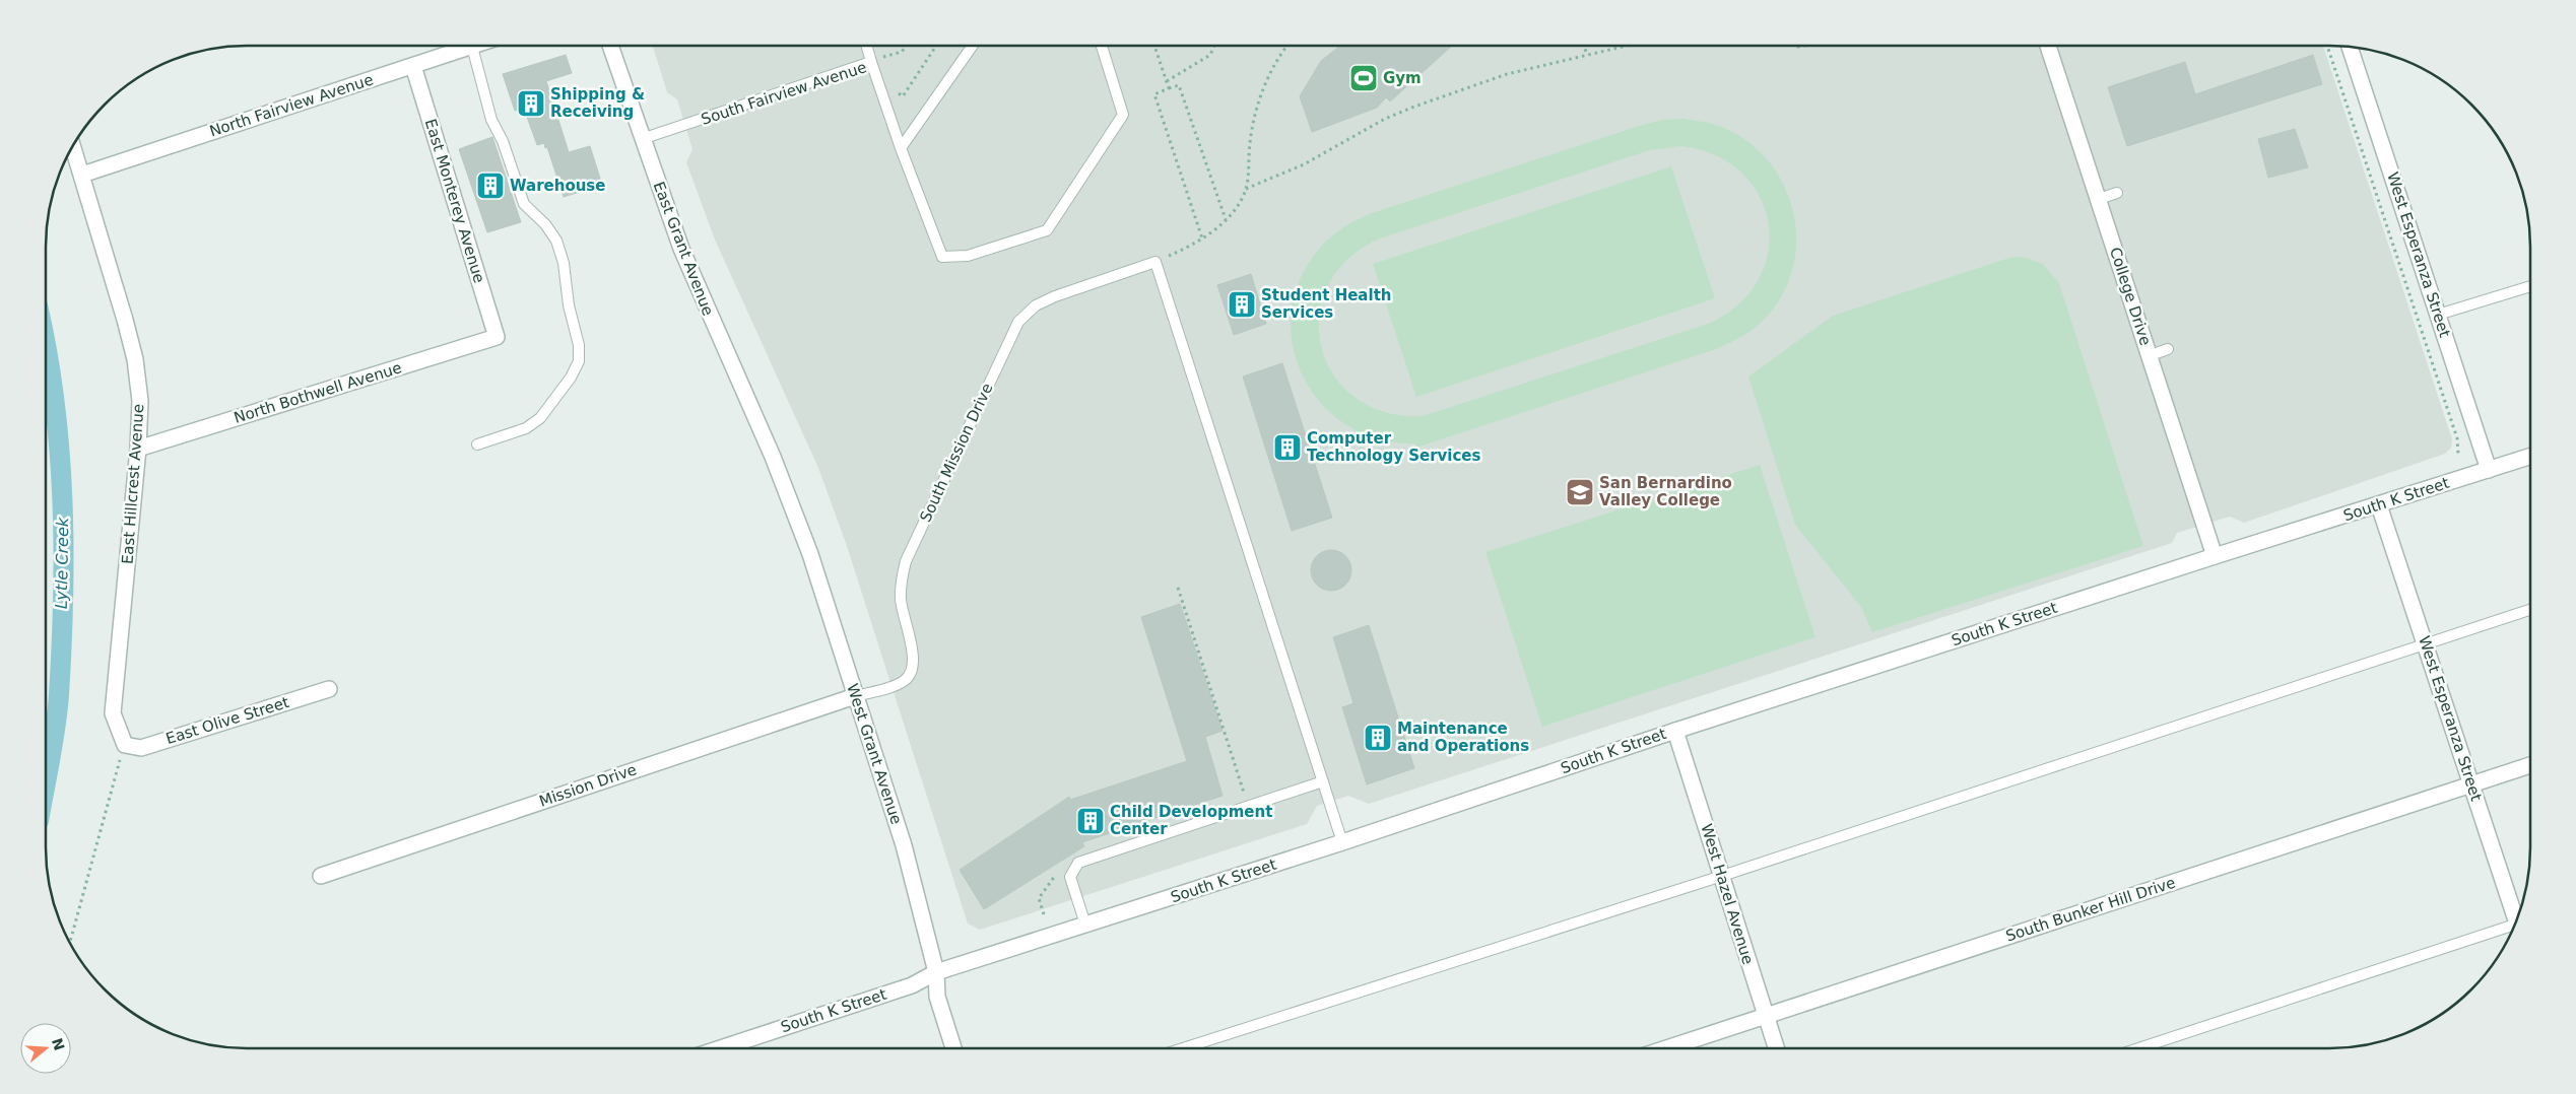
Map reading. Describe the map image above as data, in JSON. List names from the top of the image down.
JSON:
{
  "streets": {
    "street": [
      "North Fairview Avenue",
      "East Monterey Avenue",
      "East Grant Avenue",
      "West Esperanza Street",
      "College Drive",
      "North Bothwell Avenue",
      "East Hillcrest Avenue",
      "South K Street",
      "East Olive Street",
      "West Grant Avenue",
      "Mission Drive",
      "West Hazel Avenue",
      "South Bunker Hill Drive"
    ],
    "lane": ["South Fairview Avenue", "South Mission Drive"]
  },
  "crossings": [
    ["South Fairview Avenue", "East Grant Avenue"],
    ["North Fairview Avenue", "East Monterey Avenue"],
    ["North Fairview Avenue", "East Hillcrest Avenue"],
    ["East Monterey Avenue", "North Bothwell Avenue"],
    ["East Grant Avenue", "West Grant Avenue"],
    ["West Esperanza Street", "South K Street"],
    ["West Esperanza Street", "South Bunker Hill Drive"],
    ["College Drive", "South K Street"],
    ["North Bothwell Avenue", "East Hillcrest Avenue"],
    ["South Mission Drive", "West Grant Avenue"],
    ["South Mission Drive", "Mission Drive"],
    ["East Hillcrest Avenue", "East Olive Street"],
    ["South K Street", "West Grant Avenue"],
    ["South K Street", "West Hazel Avenue"],
    ["West Grant Avenue", "Mission Drive"],
    ["West Hazel Avenue", "South Bunker Hill Drive"]
  ],
  "water": ["Lytle Creek"],
  "places": {
    "sports": ["Gym"],
    "building": [
      "Shipping & Receiving",
      "Warehouse",
      "Student Health Services",
      "Computer Technology Services",
      "Maintenance and Operations",
      "Child Development Center"
    ],
    "school or university": ["San Bernardino Valley College"]
  },
  "north": "right"
}
